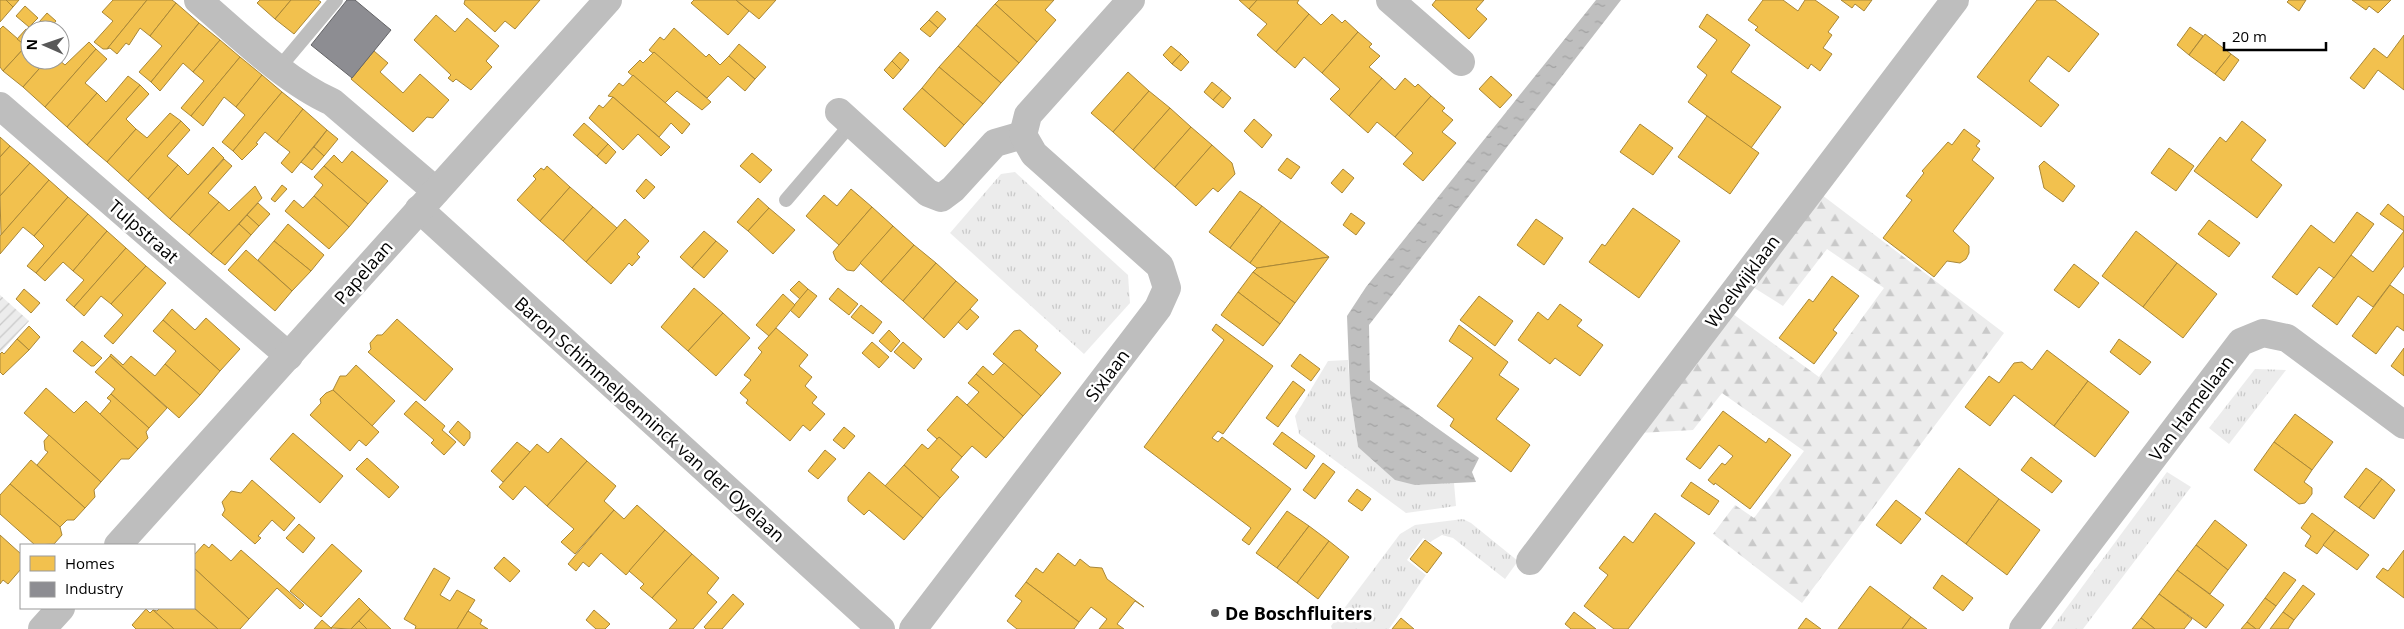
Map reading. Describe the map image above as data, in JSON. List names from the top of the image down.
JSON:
{
  "streets": {
    "street": [
      "Tulpstraat",
      "Papelaan",
      "Woelwijklaan",
      "Sixlaan",
      "Van Hamellaan",
      "Baron Schimmelpenninck van der Oyelaan"
    ]
  },
  "crossings": [
    ["Tulpstraat", "Papelaan"],
    ["Papelaan", "Baron Schimmelpenninck van der Oyelaan"]
  ],
  "places": ["De Boschfluiters"],
  "legend": ["Homes", "Industry"],
  "scale_bar": "20 m",
  "north": "left"
}
